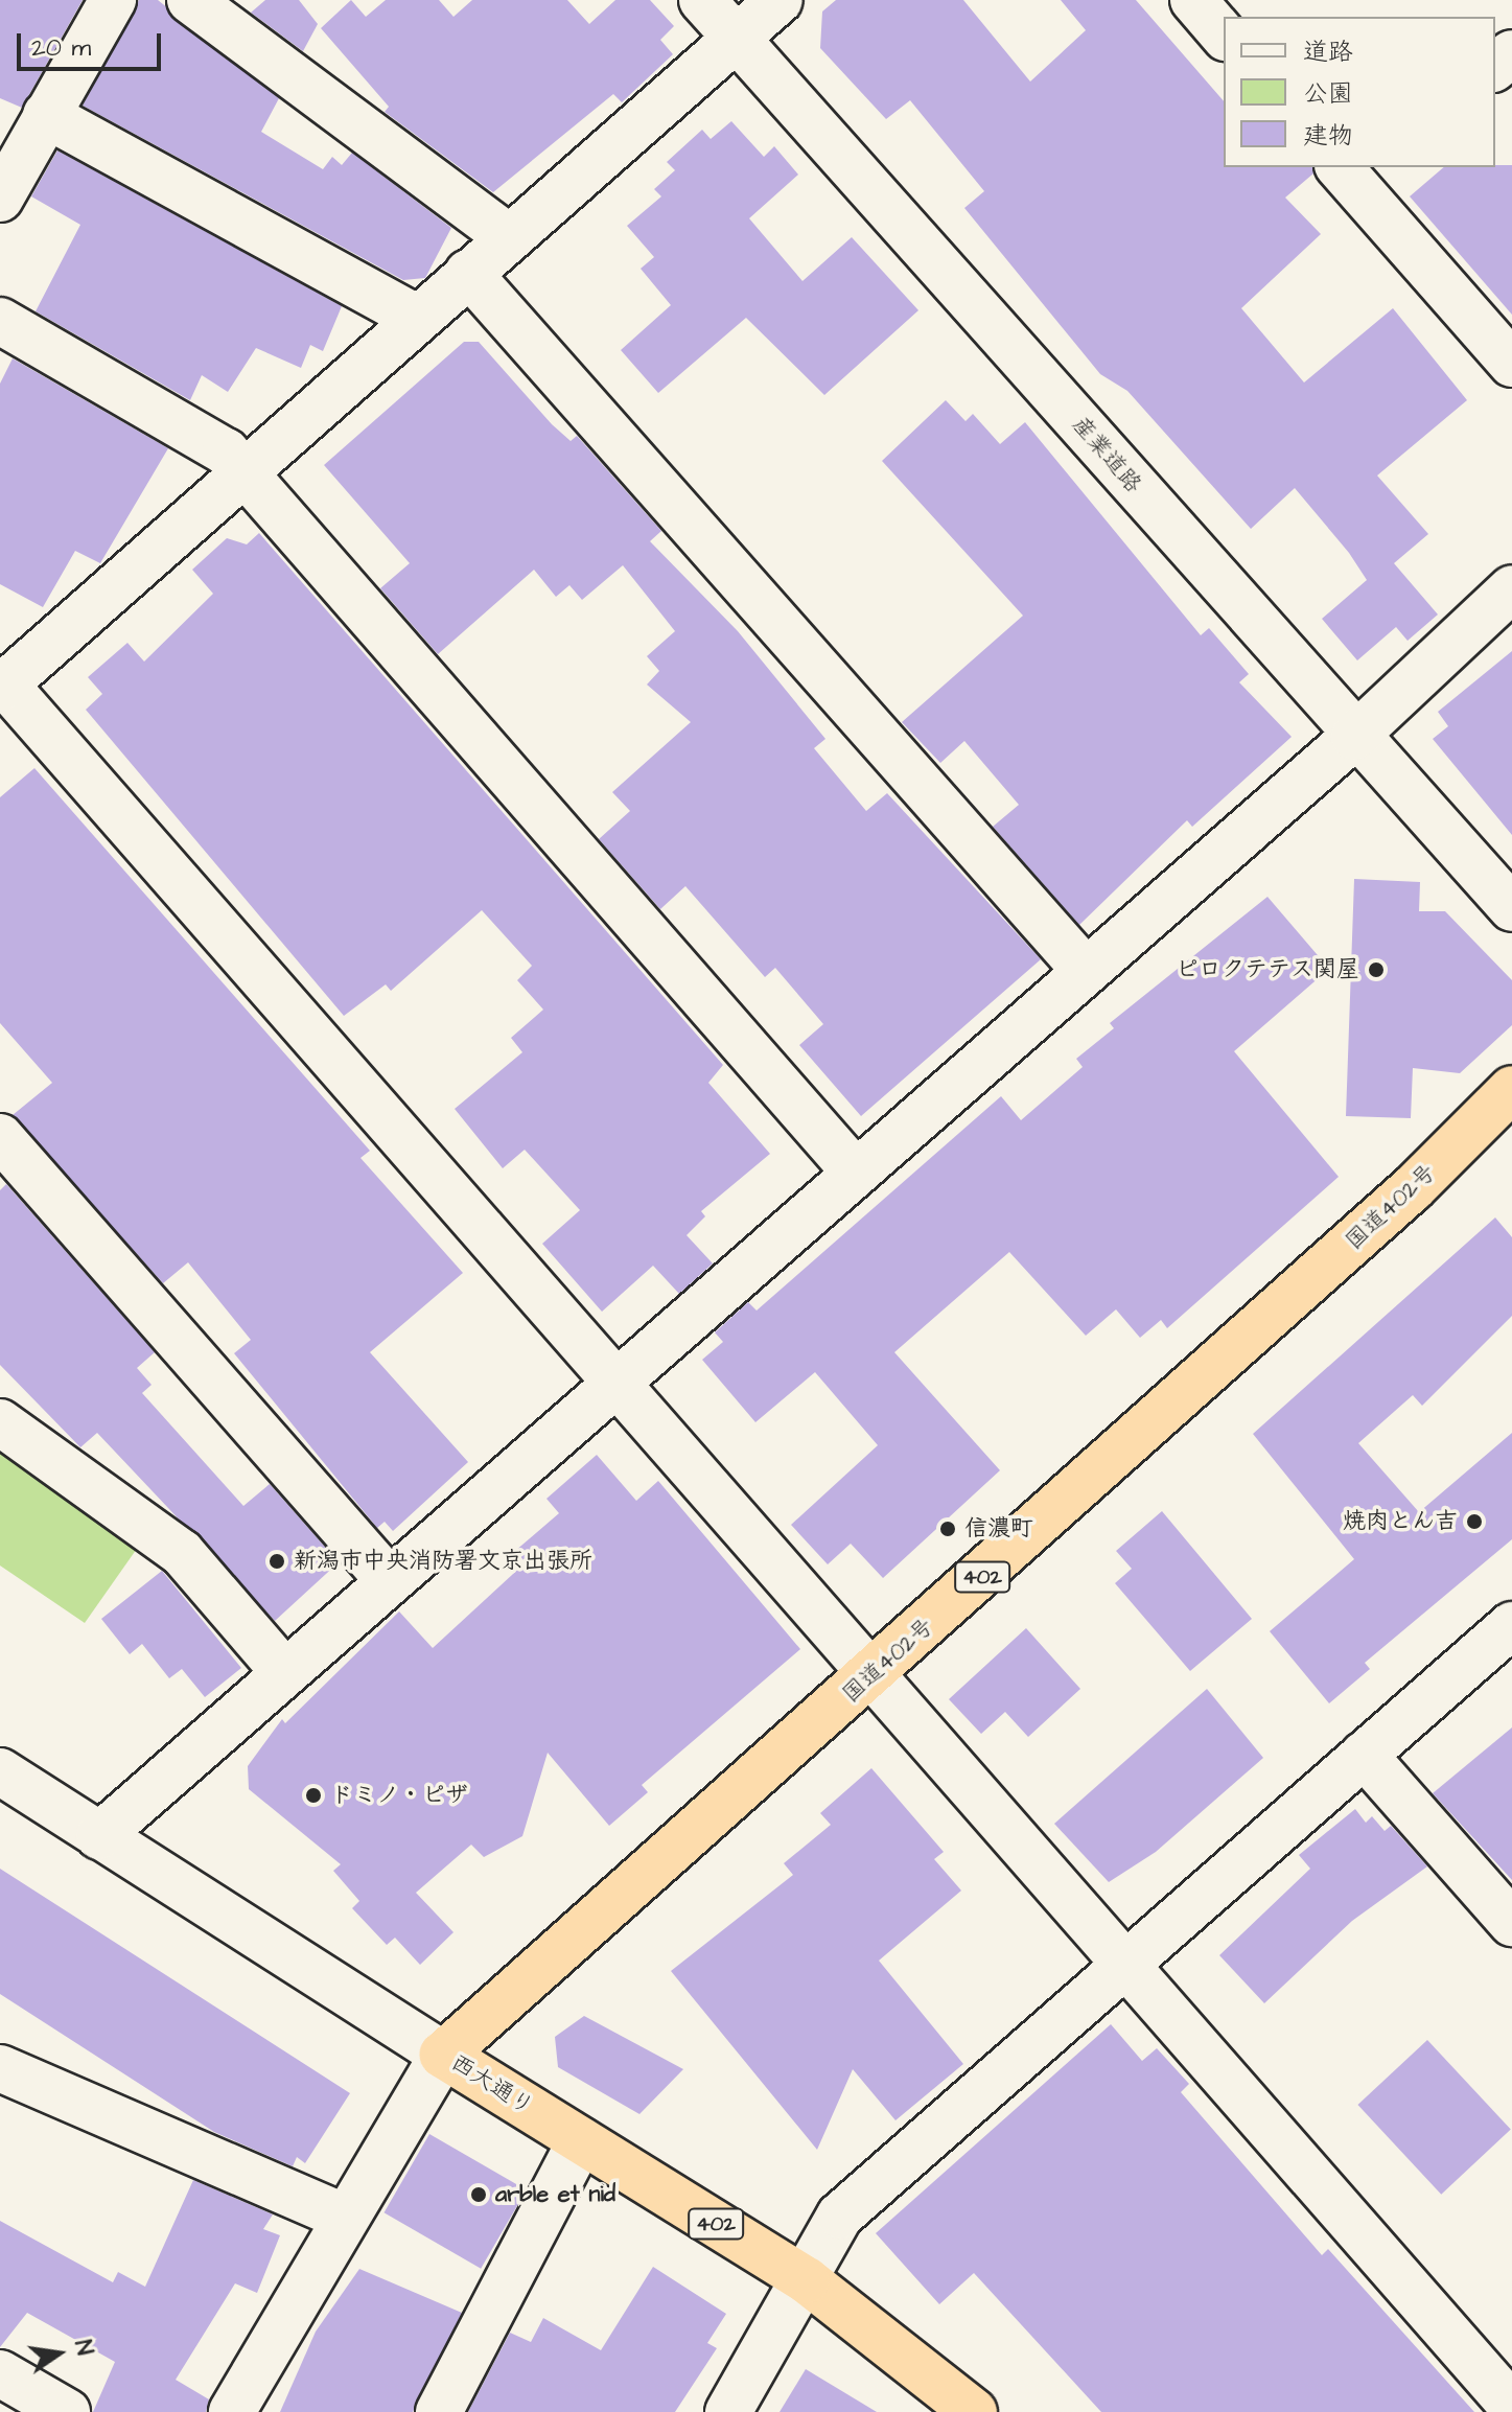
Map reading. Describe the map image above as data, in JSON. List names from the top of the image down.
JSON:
{
  "streets": {
    "highway": ["国道402号", "402", "西大通り"],
    "street": ["産業道路"]
  },
  "crossings": [
    ["国道402号", "西大通り"]
  ],
  "places": [
    "ピロクテテス関屋",
    "焼肉とん吉",
    "信濃町",
    "新潟市中央消防署文京出張所",
    "ドミノ・ピザ",
    "arble et nid"
  ],
  "legend": ["道路", "公園", "建物"],
  "scale_bar": "20 m",
  "north": "right"
}
